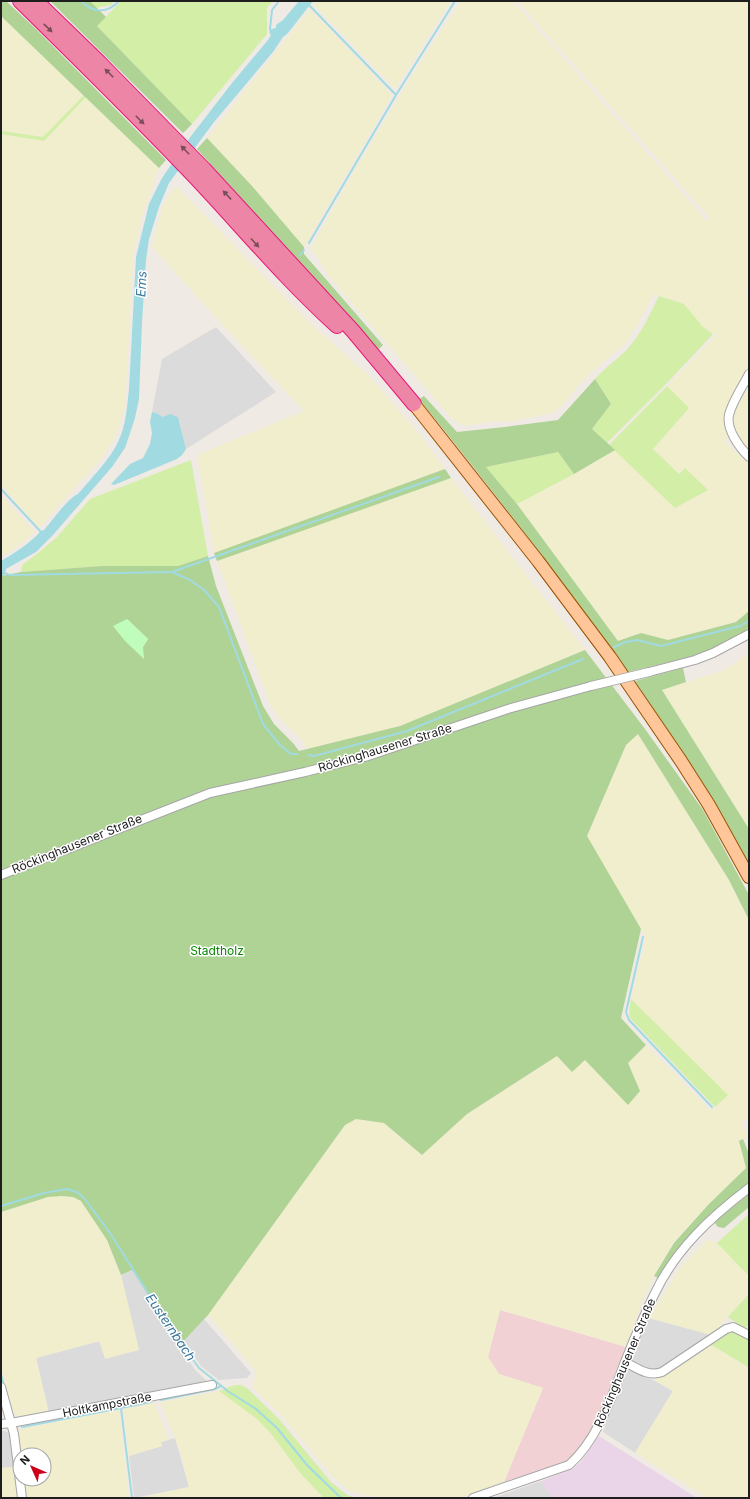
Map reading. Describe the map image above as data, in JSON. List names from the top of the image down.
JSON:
{
  "streets": {
    "street": ["Röckinghausener Straße", "Holtkampstraße"]
  },
  "water": ["Ems", "Eusternbach"],
  "parks": ["Stadtholz"],
  "north": "top left"
}
